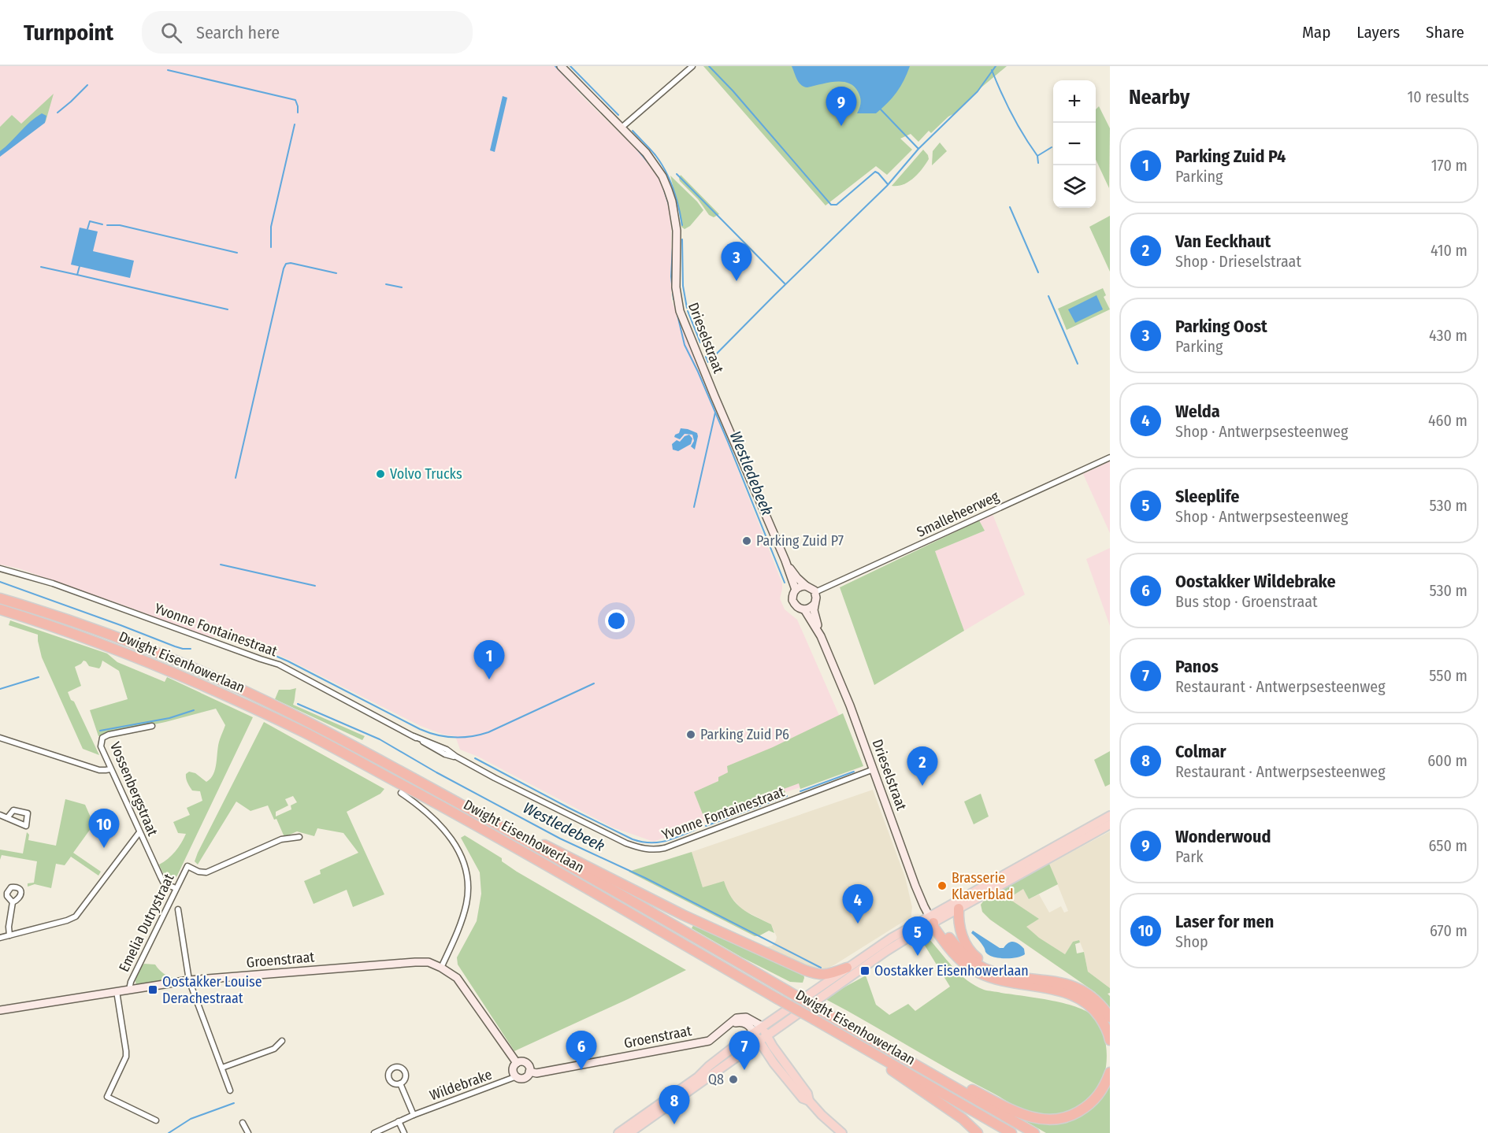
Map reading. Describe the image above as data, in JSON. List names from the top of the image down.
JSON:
{
  "streets": {
    "highway": ["Dwight Eisenhowerlaan"],
    "street": [
      "Drieselstraat",
      "Smalleheerweg",
      "Yvonne Fontainestraat",
      "Vossenbergstraat",
      "Emelia Dutrystraat",
      "Groenstraat",
      "Wildebrake"
    ]
  },
  "crossings": [
    ["Drieselstraat", "Smalleheerweg"],
    ["Drieselstraat", "Yvonne Fontainestraat"],
    ["Vossenbergstraat", "Emelia Dutrystraat"],
    ["Emelia Dutrystraat", "Groenstraat"],
    ["Groenstraat", "Wildebrake"]
  ],
  "water": ["Westledebeek"],
  "places": {
    "other": [
      "Volvo Trucks",
      "Parking Zuid P7",
      "Parking Zuid P6",
      "Brasserie Klaverblad",
      "Q8"
    ],
    "transit": ["Oostakker Eisenhowerlaan", "Oostakker Louise Derachestraat"]
  },
  "page": {
    "header": "Turnpoint",
    "search": "Search here",
    "nav": ["Map", "Layers", "Share"],
    "heading": ["Nearby", "10 results"],
    "map_buttons": ["+", "−"],
    "pins": [
      "9",
      "3",
      "1",
      "2",
      "10",
      "4",
      "5",
      "6",
      "7",
      "8"
    ],
    "list": [
      {
        "mark": "1",
        "name": "Parking Zuid P4",
        "note": "Parking",
        "value": "170 m"
      },
      {
        "mark": "2",
        "name": "Van Eeckhaut",
        "note": "Shop · Drieselstraat",
        "value": "410 m"
      },
      {
        "mark": "3",
        "name": "Parking Oost",
        "note": "Parking",
        "value": "430 m"
      },
      {
        "mark": "4",
        "name": "Welda",
        "note": "Shop · Antwerpsesteenweg",
        "value": "460 m"
      },
      {
        "mark": "5",
        "name": "Sleeplife",
        "note": "Shop · Antwerpsesteenweg",
        "value": "530 m"
      },
      {
        "mark": "6",
        "name": "Oostakker Wildebrake",
        "note": "Bus stop · Groenstraat",
        "value": "530 m"
      },
      {
        "mark": "7",
        "name": "Panos",
        "note": "Restaurant · Antwerpsesteenweg",
        "value": "550 m"
      },
      {
        "mark": "8",
        "name": "Colmar",
        "note": "Restaurant · Antwerpsesteenweg",
        "value": "600 m"
      },
      {
        "mark": "9",
        "name": "Wonderwoud",
        "note": "Park",
        "value": "650 m"
      },
      {
        "mark": "10",
        "name": "Laser for men",
        "note": "Shop",
        "value": "670 m"
      }
    ]
  }
}
